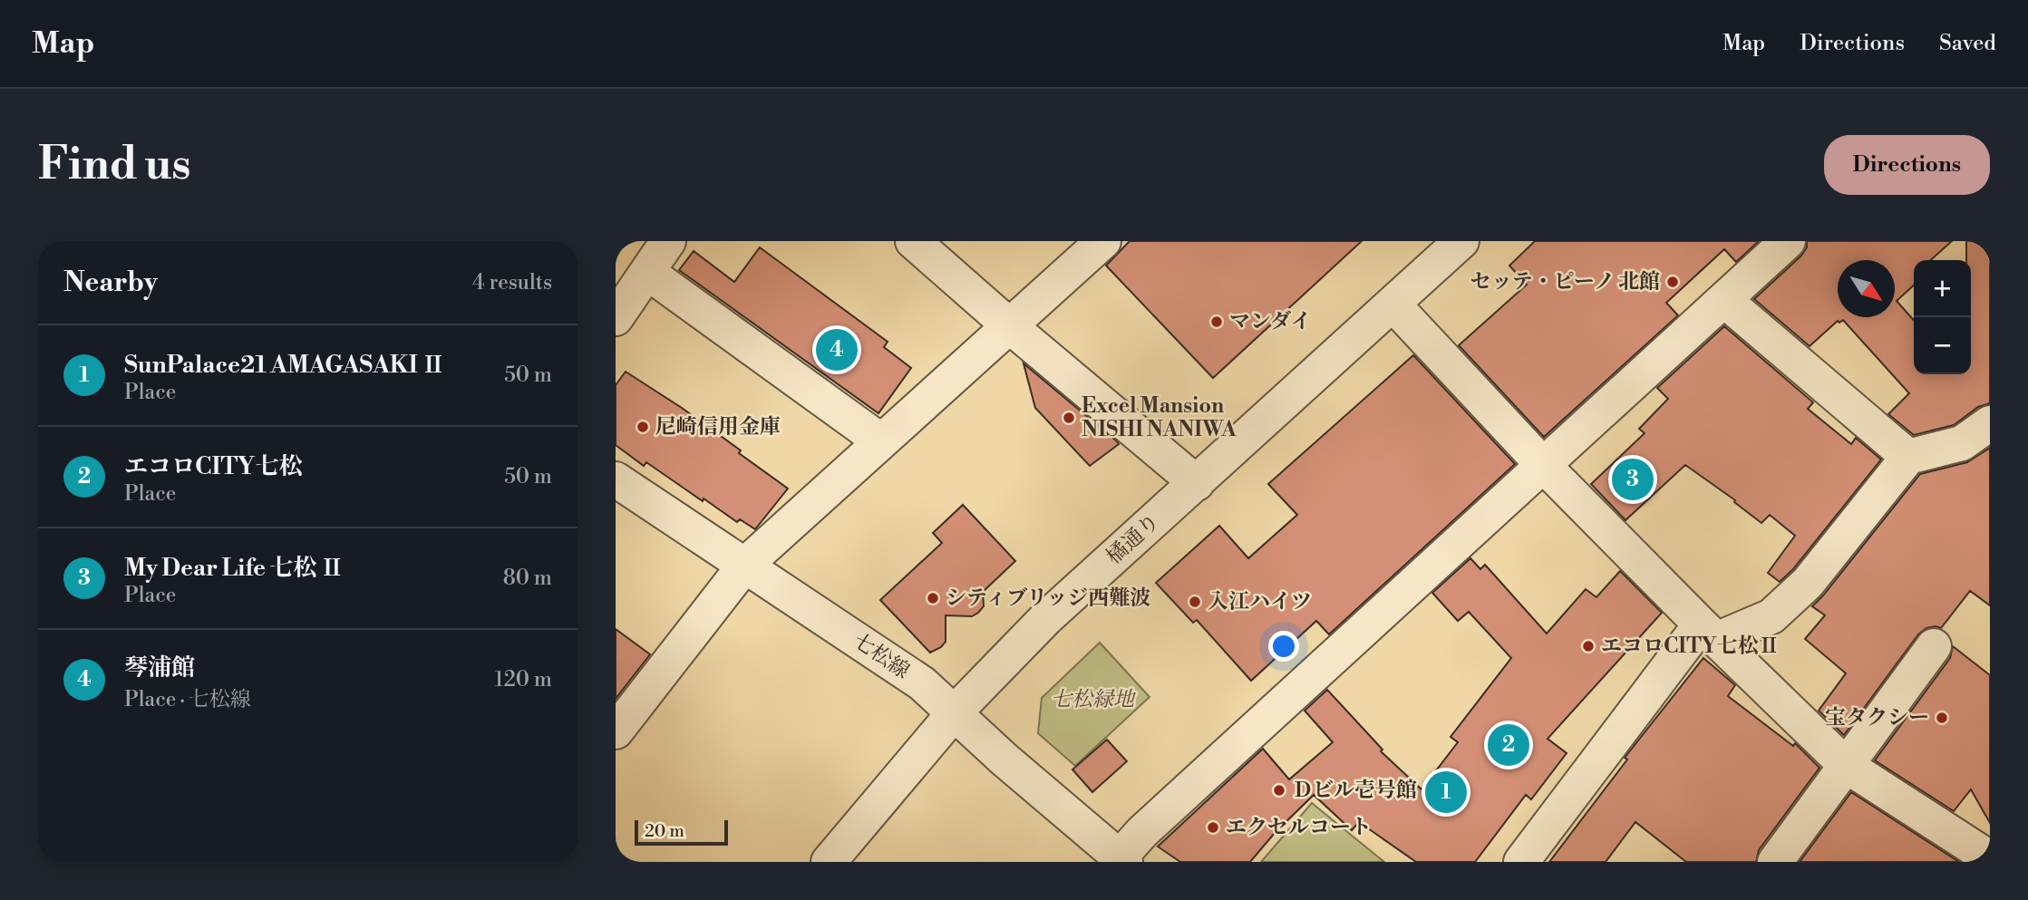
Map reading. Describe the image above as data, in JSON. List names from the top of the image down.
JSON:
{
  "streets": {
    "street": ["橘通り", "七松線"]
  },
  "crossings": [
    ["橘通り", "七松線"]
  ],
  "parks": ["七松緑地"],
  "places": [
    "セッテ・ピーノ 北館",
    "マンダイ",
    "Excel Mansion NISHI NANIWA",
    "尼崎信用金庫",
    "シティブリッジ西難波",
    "入江ハイツ",
    "エコロCITY七松Ⅱ",
    "宝タクシー",
    "Ｄビル壱号館",
    "エクセルコート"
  ],
  "scale_bar": "20 m",
  "north": "bottom right",
  "page": {
    "header": "Map",
    "nav": ["Map", "Directions", "Saved"],
    "buttons": "Directions",
    "title": "Find us",
    "heading": ["Nearby", "4 results"],
    "map_buttons": ["+", "−"],
    "list": [
      {
        "mark": "1",
        "name": "SunPalace21 AMAGASAKI Ⅱ",
        "note": "Place",
        "value": "50 m"
      },
      {
        "mark": "2",
        "name": "エコロCITY七松",
        "note": "Place",
        "value": "50 m"
      },
      {
        "mark": "3",
        "name": "My Dear Life 七松 Ⅱ",
        "note": "Place",
        "value": "80 m"
      },
      {
        "mark": "4",
        "name": "琴浦館",
        "note": "Place · 七松線",
        "value": "120 m"
      }
    ],
    "pins": [
      "4",
      "3",
      "2",
      "1"
    ],
    "scale": "20 m"
  }
}
